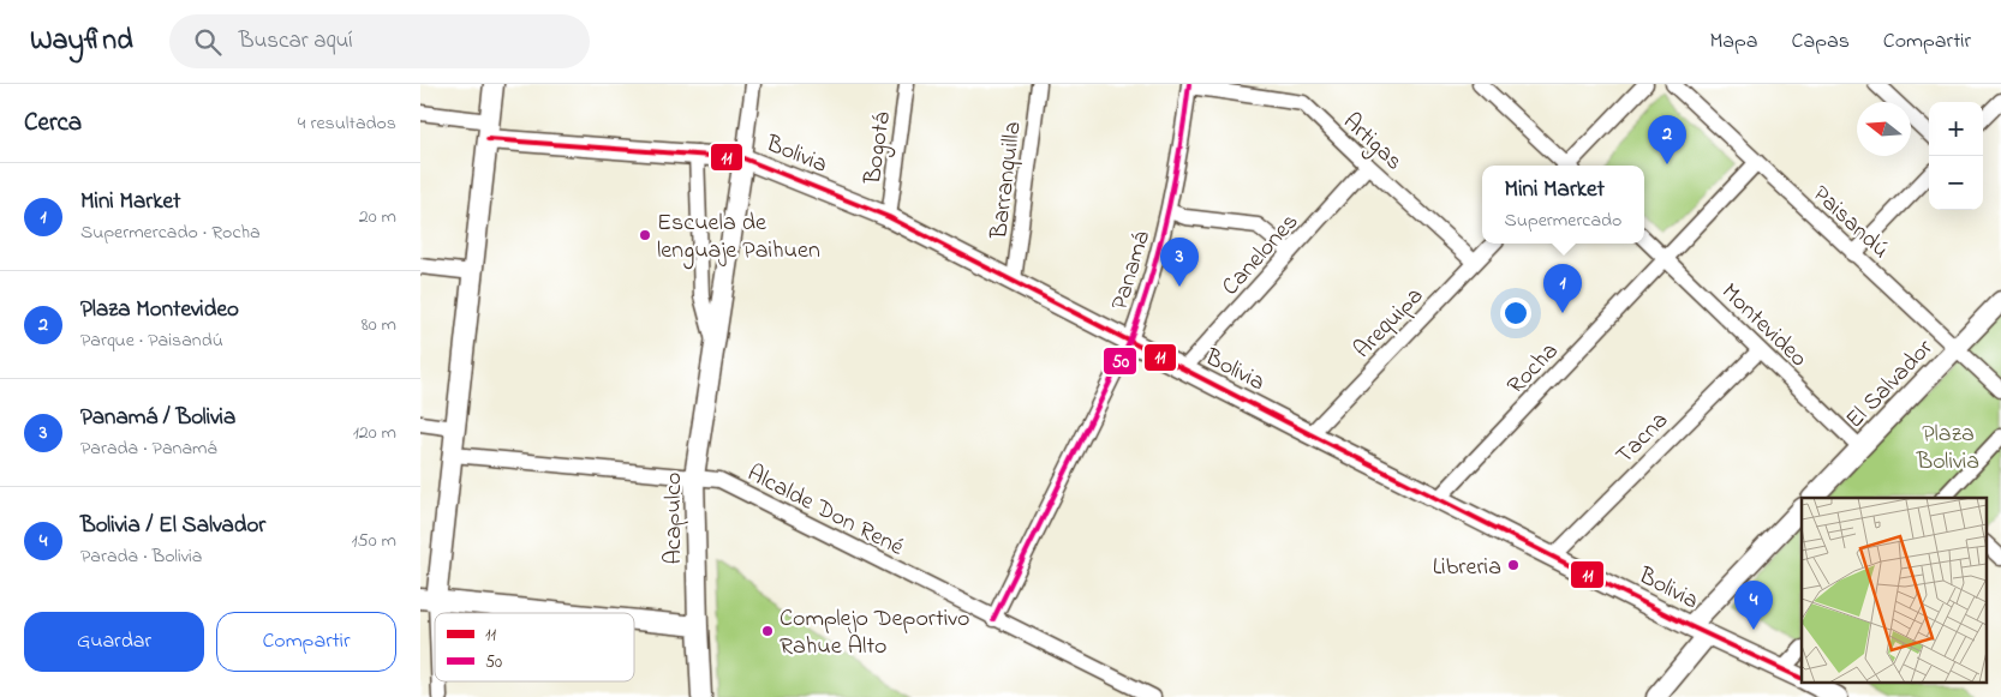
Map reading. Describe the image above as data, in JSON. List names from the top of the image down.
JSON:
{
  "streets": {
    "street": [
      "Artigas",
      "Bogotá",
      "Bolivia",
      "Barranquilla",
      "Paisandú",
      "Canelones",
      "Panamá",
      "Arequipa",
      "Montevideo",
      "Rocha",
      "El Salvador",
      "Tacna",
      "Alcalde Don René",
      "Acapulco"
    ]
  },
  "crossings": [
    ["Artigas", "Canelones"],
    ["Artigas", "Panamá"],
    ["Artigas", "Arequipa"],
    ["Bogotá", "Bolivia"],
    ["Bolivia", "Barranquilla"],
    ["Bolivia", "Canelones"],
    ["Bolivia", "Panamá"],
    ["Bolivia", "Arequipa"],
    ["Bolivia", "Rocha"],
    ["Bolivia", "Tacna"],
    ["Bolivia", "Acapulco"],
    ["Paisandú", "Rocha"],
    ["Paisandú", "El Salvador"],
    ["Panamá", "Alcalde Don René"],
    ["Montevideo", "Rocha"],
    ["Montevideo", "El Salvador"],
    ["Montevideo", "Tacna"],
    ["Alcalde Don René", "Acapulco"]
  ],
  "parks": ["Plaza Bolivia"],
  "places": ["Escuela de lenguaje Paihuen", "Libreria", "Complejo Deportivo Rahue Alto"],
  "lines": ["transit line 50", "transit line 11"],
  "legend": ["11", "50"],
  "north": "left",
  "page": {
    "header": "Wayfind",
    "search": "Buscar aquí",
    "nav": ["Mapa", "Capas", "Compartir"],
    "heading": ["Cerca", "4 resultados"],
    "map_buttons": ["+", "−"],
    "pins": [
      "2",
      "3",
      "1",
      "4"
    ],
    "list": [
      {
        "mark": "1",
        "name": "Mini Market",
        "note": "Supermercado · Rocha",
        "value": "20 m"
      },
      {
        "mark": "2",
        "name": "Plaza Montevideo",
        "note": "Parque · Paisandú",
        "value": "80 m"
      },
      {
        "mark": "3",
        "name": "Panamá / Bolivia",
        "note": "Parada · Panamá",
        "value": "120 m"
      },
      {
        "mark": "4",
        "name": "Bolivia / El Salvador",
        "note": "Parada · Bolivia",
        "value": "150 m"
      }
    ],
    "popup": ["Mini Market", "Supermercado"],
    "buttons": ["Guardar", "Compartir"]
  }
}
